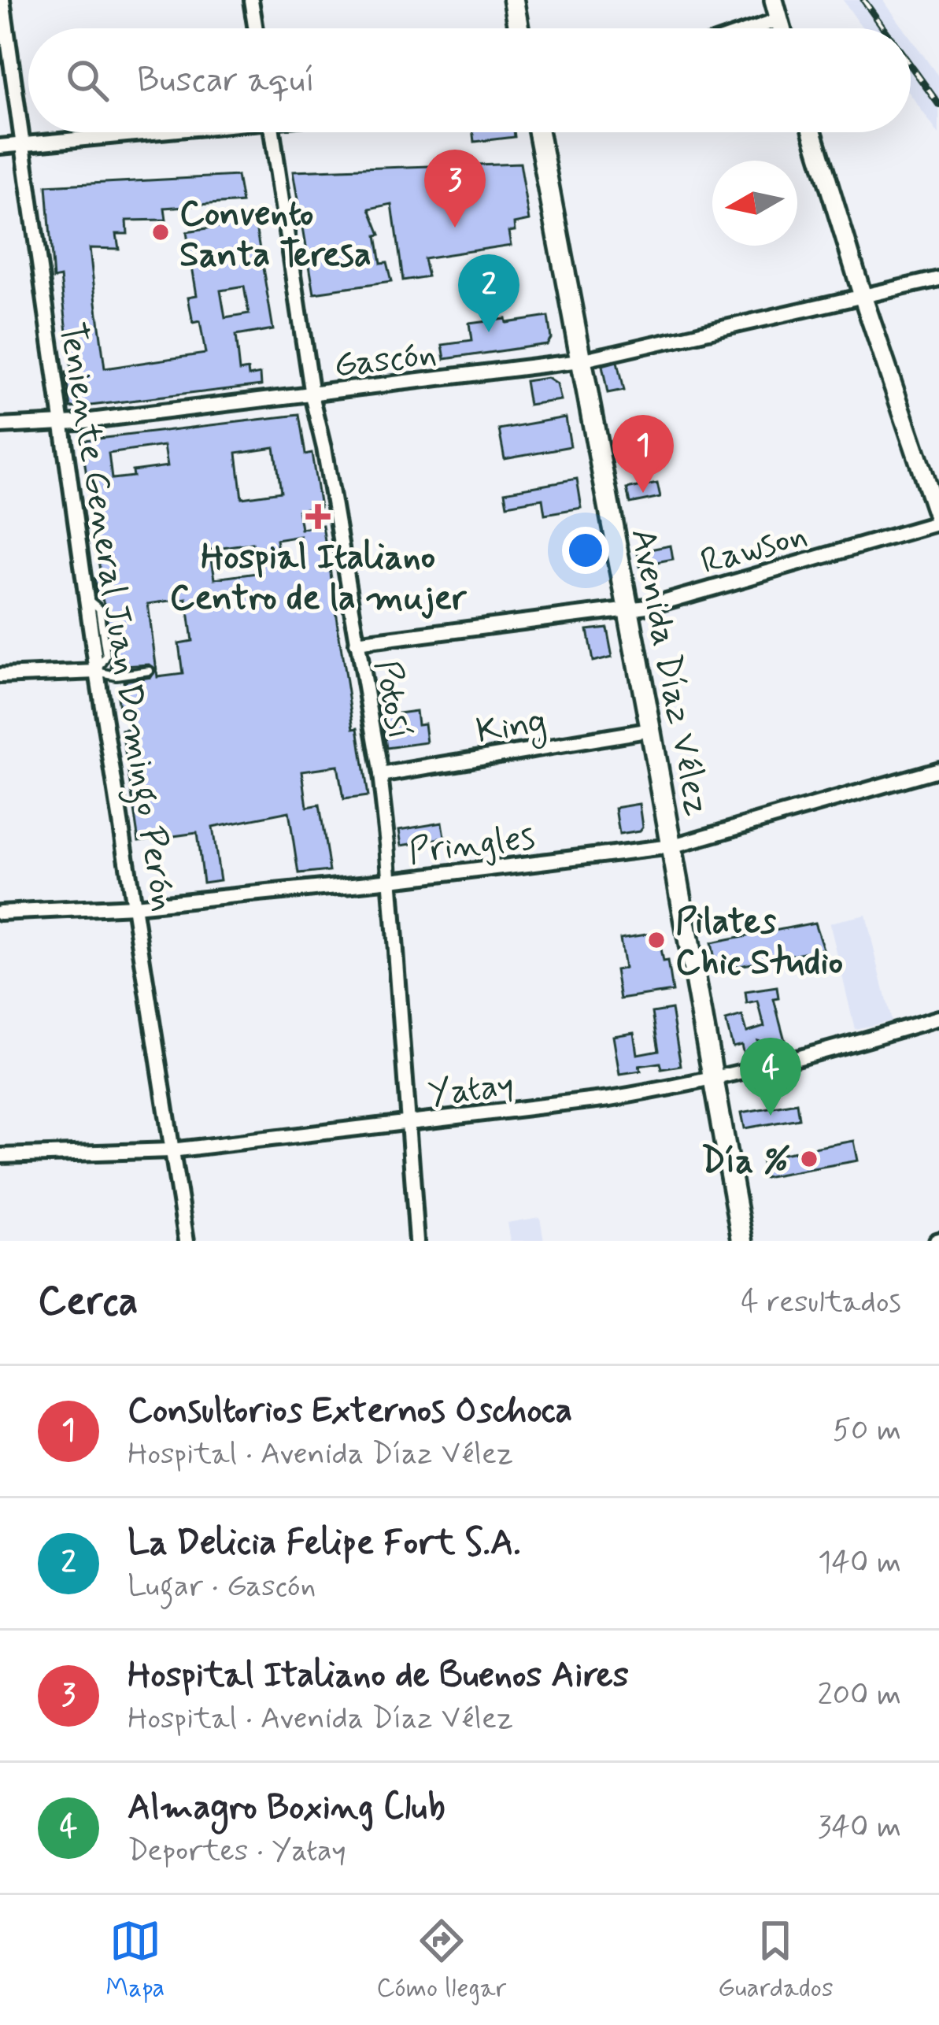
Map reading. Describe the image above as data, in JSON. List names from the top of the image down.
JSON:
{
  "streets": {
    "main road": ["Avenida Díaz Vélez"],
    "street": [
      "Gascón",
      "Rawson",
      "Teniente General Juan Domingo Perón",
      "Potosí",
      "King",
      "Pringles",
      "Yatay"
    ]
  },
  "crossings": [
    ["Gascón", "Teniente General Juan Domingo Perón"],
    ["Gascón", "Avenida Díaz Vélez"],
    ["Gascón", "Potosí"],
    ["Rawson", "Avenida Díaz Vélez"],
    ["Rawson", "Potosí"],
    ["Teniente General Juan Domingo Perón", "Pringles"],
    ["Teniente General Juan Domingo Perón", "Yatay"],
    ["Avenida Díaz Vélez", "King"],
    ["Avenida Díaz Vélez", "Pringles"],
    ["Avenida Díaz Vélez", "Yatay"],
    ["Potosí", "King"],
    ["Potosí", "Pringles"],
    ["Potosí", "Yatay"]
  ],
  "places": {
    "other": ["Convento Santa Teresa", "Pilates Chic Studio", "Día %"],
    "health": ["Hospial Italiano Centro de la mujer"]
  },
  "north": "left",
  "page": {
    "search": "Buscar aquí",
    "pins": [
      "3",
      "2",
      "1",
      "4"
    ],
    "heading": ["Cerca", "4 resultados"],
    "list": [
      {
        "mark": "1",
        "name": "Consultorios Externos Oschoca",
        "note": "Hospital · Avenida Díaz Vélez",
        "value": "50 m"
      },
      {
        "mark": "2",
        "name": "La Delicia Felipe Fort S.A.",
        "note": "Lugar · Gascón",
        "value": "140 m"
      },
      {
        "mark": "3",
        "name": "Hospital Italiano de Buenos Aires",
        "note": "Hospital · Avenida Díaz Vélez",
        "value": "200 m"
      },
      {
        "mark": "4",
        "name": "Almagro Boxing Club",
        "note": "Deportes · Yatay",
        "value": "340 m"
      }
    ],
    "nav": ["Mapa", "Cómo llegar", "Guardados"]
  }
}
